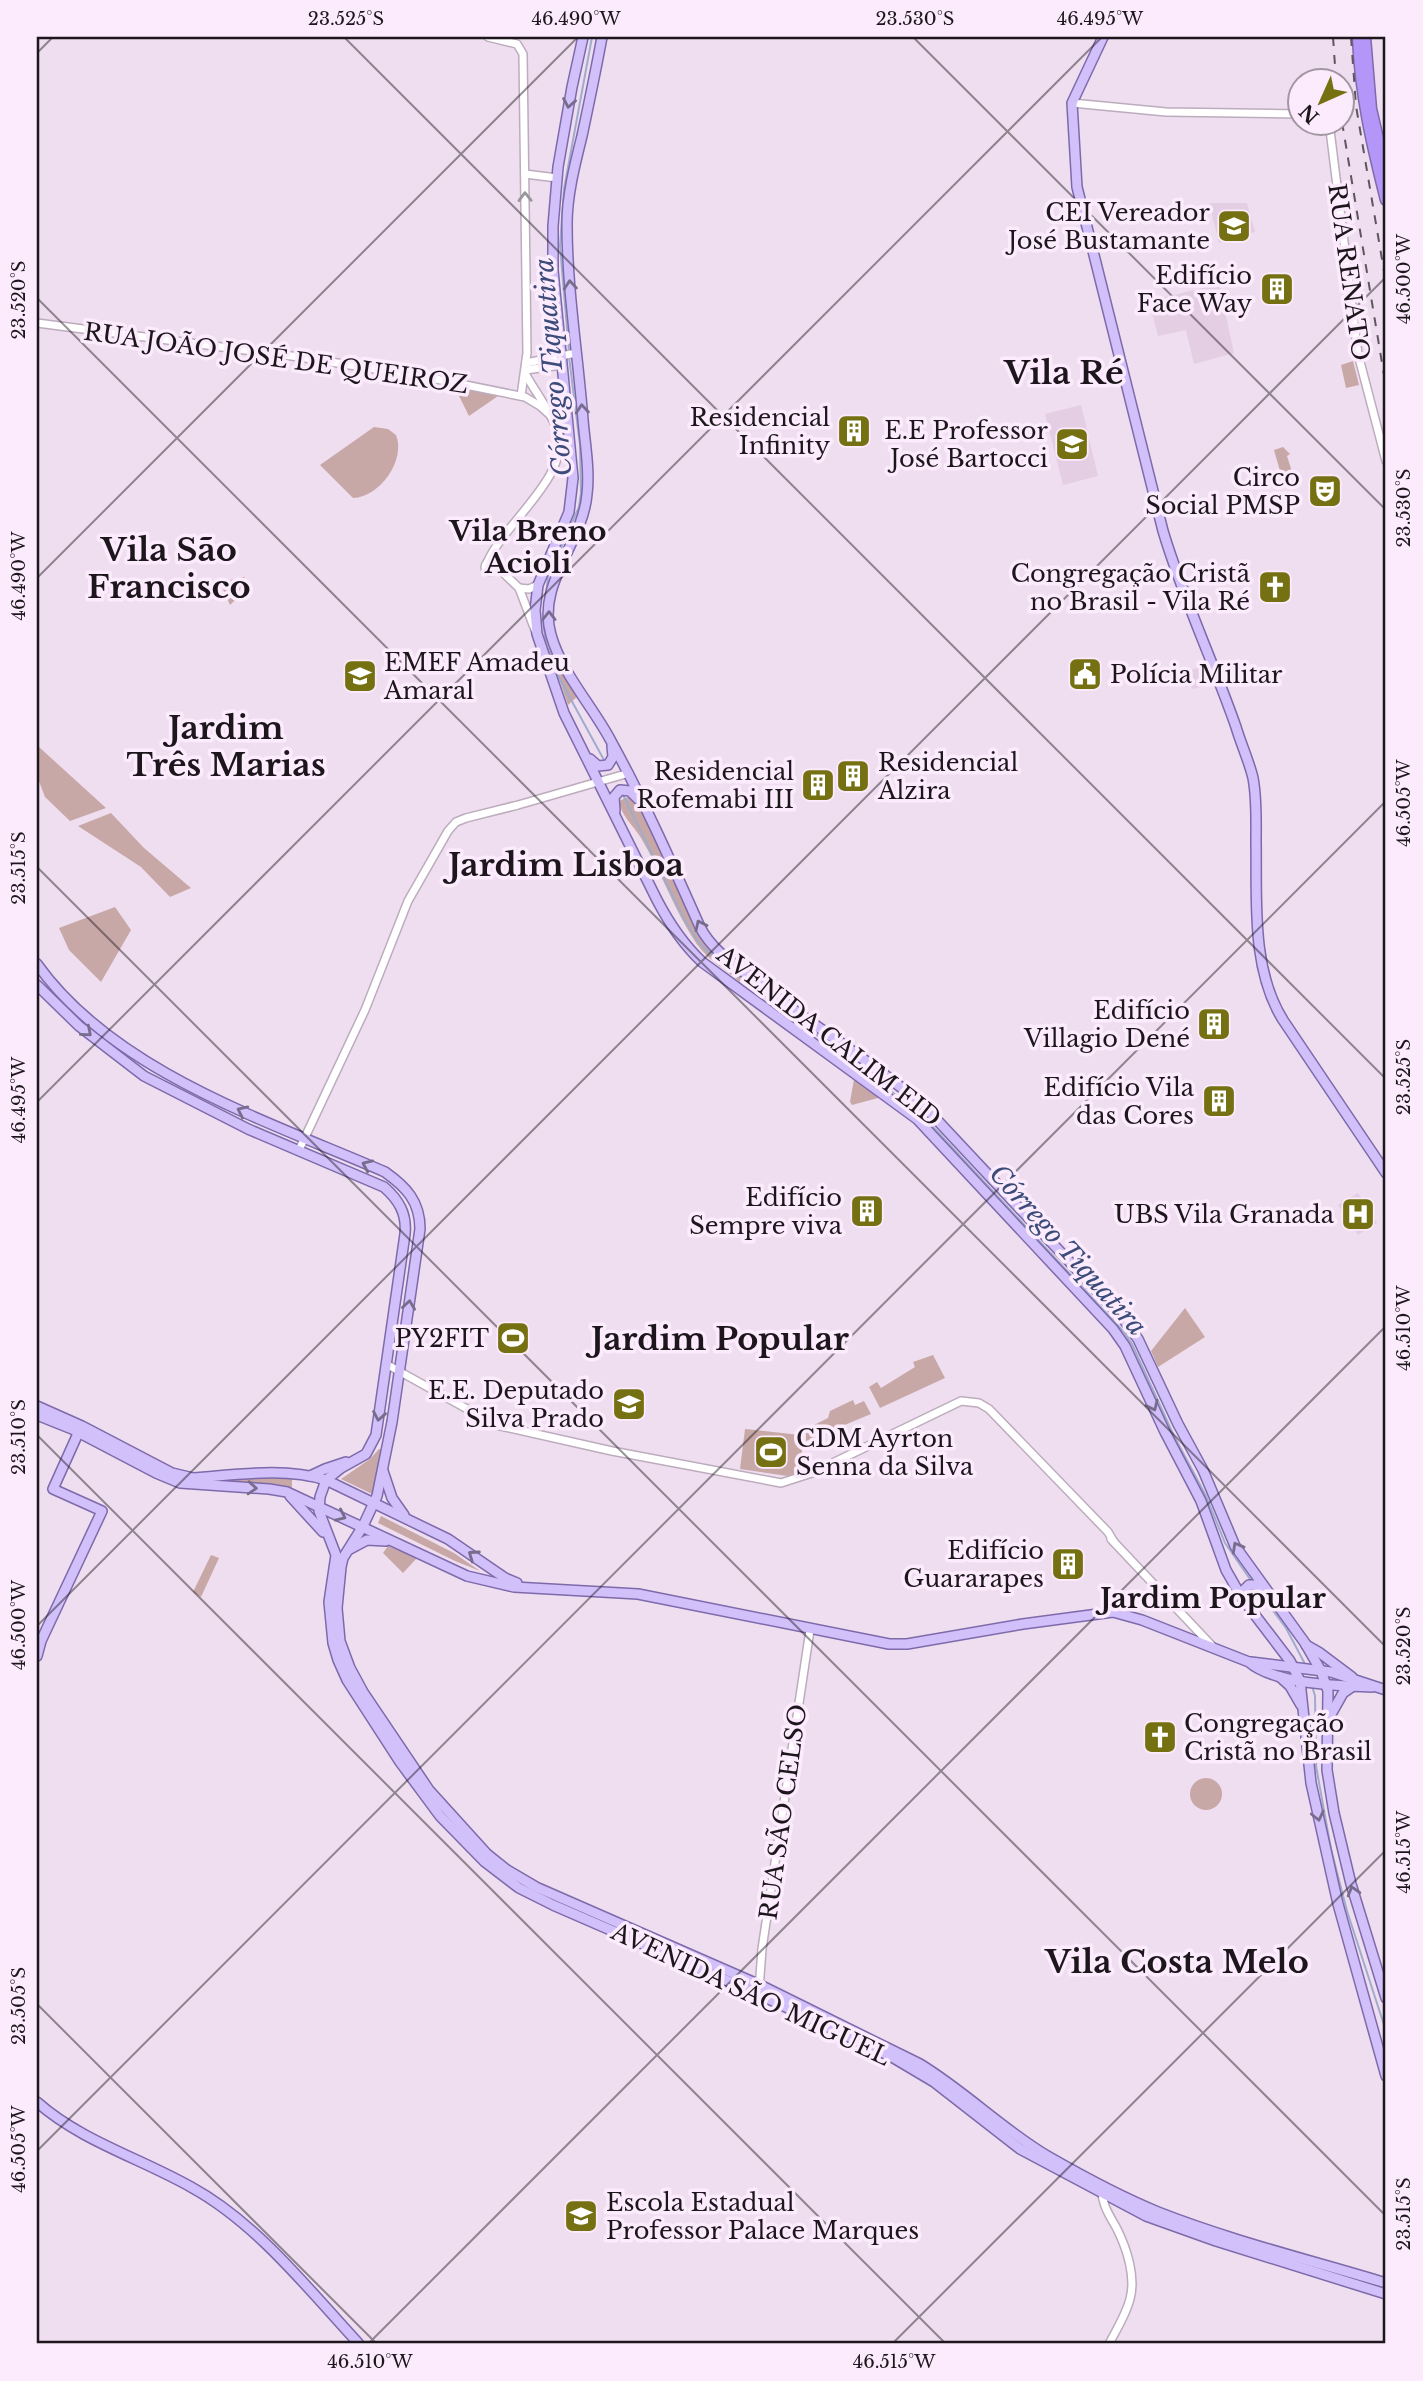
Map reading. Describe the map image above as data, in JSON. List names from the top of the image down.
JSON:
{
  "streets": {
    "main road": ["AVENIDA CALIM EID", "AVENIDA SÃO MIGUEL"],
    "street": ["RUA RENATO", "RUA JOÃO JOSÉ DE QUEIROZ", "RUA SÃO CELSO"]
  },
  "crossings": [
    ["RUA SÃO CELSO", "AVENIDA SÃO MIGUEL"]
  ],
  "districts": [
    "Vila Ré",
    "Vila Breno Acioli",
    "Vila São Francisco",
    "Jardim Três Marias",
    "Jardim Lisboa",
    "Jardim Popular",
    "Jardim Popular",
    "Vila Costa Melo"
  ],
  "water": ["Córrego Tiquatira"],
  "places": {
    "school or university": [
      "CEI Vereador José Bustamante",
      "E.E Professor José Bartocci",
      "EMEF Amadeu Amaral",
      "E.E. Deputado Silva Prado",
      "Escola Estadual Professor Palace Marques"
    ],
    "building": [
      "Edifício Face Way",
      "Residencial Infinity",
      "Residencial Alzira",
      "Residencial Rofemabi III",
      "Edifício Villagio Dené",
      "Edifício Vila das Cores",
      "Edifício Sempre viva",
      "Edifício Guararapes"
    ],
    "theatre": ["Circo Social PMSP"],
    "church": ["Congregação Cristã no Brasil - Vila Ré", "Congregação Cristã no Brasil"],
    "public building": ["Polícia Militar"],
    "hospital": ["UBS Vila Granada"],
    "sports": ["PY2FIT", "CDM Ayrton Senna da Silva"]
  },
  "north": "bottom left",
  "coordinates": [
    "23.525°S",
    "46.490°W",
    "23.530°S",
    "46.495°W",
    "46.500°W",
    "23.520°S",
    "46.505°W",
    "23.515°S",
    "46.510°W",
    "23.510°S",
    "46.515°W",
    "23.505°S"
  ]
}
